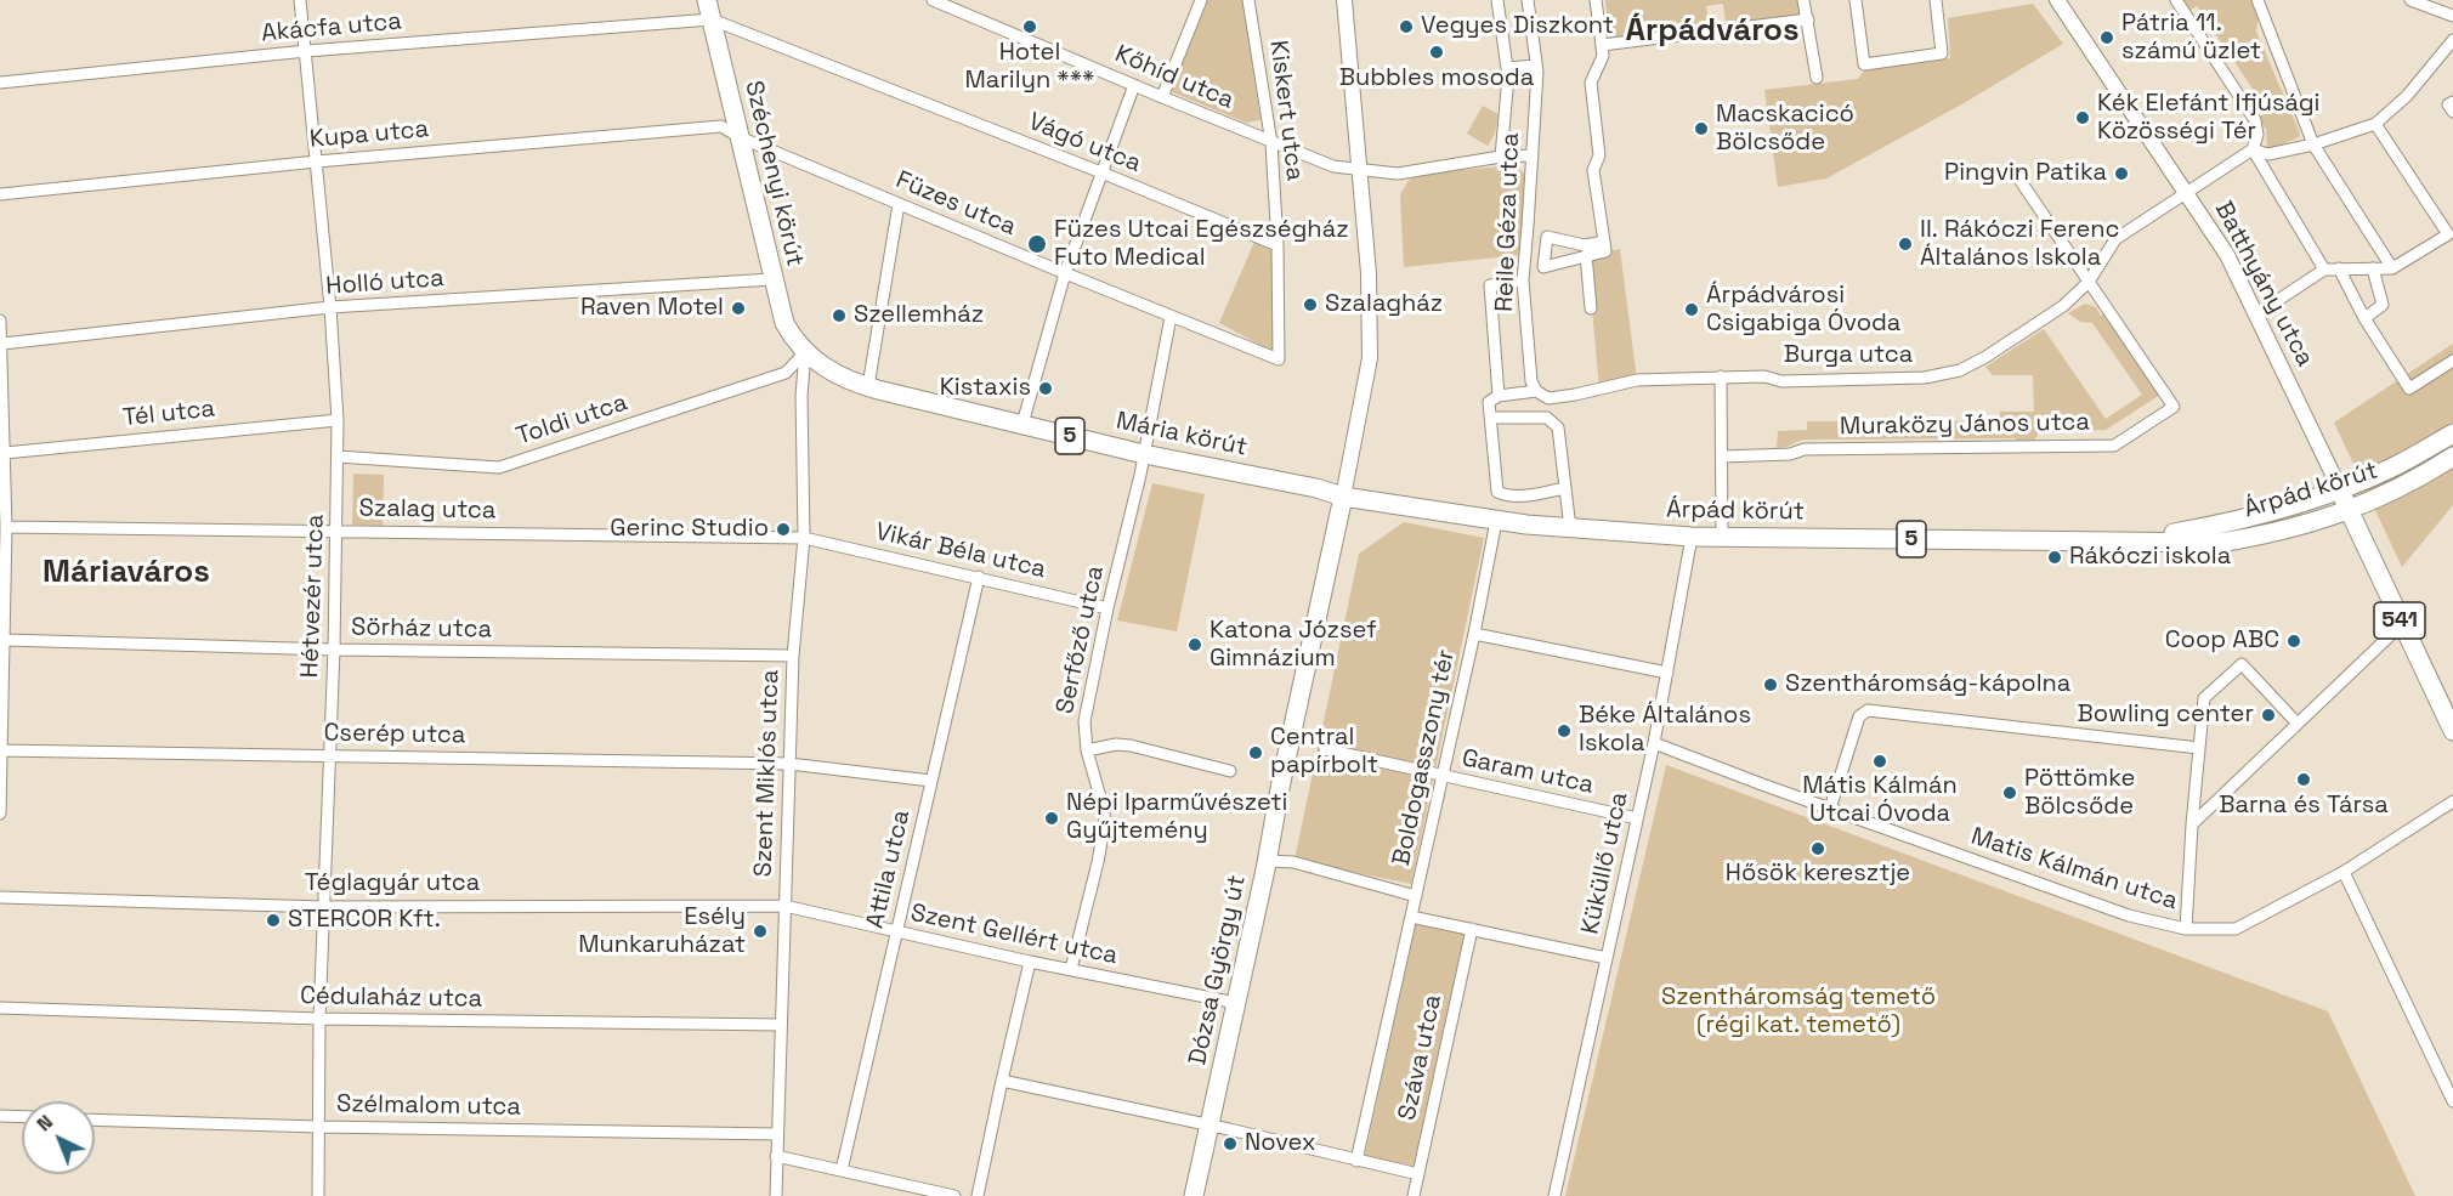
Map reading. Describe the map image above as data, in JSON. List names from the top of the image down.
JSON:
{
  "streets": {
    "main road": [
      "Széchenyi körút",
      "Mária körút",
      "5",
      "Árpád körút",
      "541",
      "Dózsa György út"
    ],
    "street": [
      "Akácfa utca",
      "Kőhíd utca",
      "Kiskert utca",
      "Kupa utca",
      "Vágó utca",
      "Füzes utca",
      "Reile Géza utca",
      "Holló utca",
      "Batthyány utca",
      "Burga utca",
      "Tél utca",
      "Toldi utca",
      "Muraközy János utca",
      "Szalag utca",
      "Vikár Béla utca",
      "Hétvezér utca",
      "Sörház utca",
      "Serfőző utca",
      "Cserép utca",
      "Boldogasszony tér",
      "Garam utca",
      "Szent Miklós utca",
      "Küküllő utca",
      "Attila utca",
      "Matis Kálmán utca",
      "Téglagyár utca",
      "Szent Gellért utca",
      "Cédulaház utca",
      "Száva utca",
      "Szélmalom utca"
    ]
  },
  "crossings": [
    ["Akácfa utca", "Vágó utca"],
    ["Akácfa utca", "Széchenyi körút"],
    ["Akácfa utca", "Hétvezér utca"],
    ["Kőhíd utca", "Kiskert utca"],
    ["Kőhíd utca", "Reile Géza utca"],
    ["Kiskert utca", "Vágó utca"],
    ["Kiskert utca", "Füzes utca"],
    ["Kupa utca", "Széchenyi körút"],
    ["Kupa utca", "Füzes utca"],
    ["Kupa utca", "Hétvezér utca"],
    ["Vágó utca", "Széchenyi körút"],
    ["Széchenyi körút", "Füzes utca"],
    ["Széchenyi körút", "Holló utca"],
    ["Széchenyi körút", "Toldi utca"],
    ["Széchenyi körút", "Mária körút"],
    ["Széchenyi körút", "Szent Miklós utca"],
    ["Füzes utca", "Serfőző utca"],
    ["Reile Géza utca", "Burga utca"],
    ["Holló utca", "Hétvezér utca"],
    ["Batthyány utca", "Burga utca"],
    ["Batthyány utca", "5"],
    ["Batthyány utca", "Árpád körút"],
    ["Batthyány utca", "541"],
    ["Burga utca", "Muraközy János utca"],
    ["Tél utca", "Hétvezér utca"],
    ["Toldi utca", "Mária körút"],
    ["Toldi utca", "Hétvezér utca"],
    ["Toldi utca", "Szent Miklós utca"],
    ["Mária körút", "Árpád körút"],
    ["Mária körút", "Serfőző utca"],
    ["Mária körút", "Szent Miklós utca"],
    ["Mária körút", "Dózsa György út"],
    ["5", "Árpád körút"],
    ["5", "541"],
    ["Árpád körút", "541"],
    ["Árpád körút", "Boldogasszony tér"],
    ["Árpád körút", "Küküllő utca"],
    ["Árpád körút", "Dózsa György út"],
    ["Szalag utca", "Vikár Béla utca"],
    ["Szalag utca", "Hétvezér utca"],
    ["Szalag utca", "Szent Miklós utca"],
    ["Vikár Béla utca", "Serfőző utca"],
    ["Vikár Béla utca", "Szent Miklós utca"],
    ["Vikár Béla utca", "Attila utca"],
    ["Hétvezér utca", "Sörház utca"],
    ["Hétvezér utca", "Cserép utca"],
    ["Hétvezér utca", "Téglagyár utca"],
    ["Hétvezér utca", "Cédulaház utca"],
    ["Hétvezér utca", "Szélmalom utca"],
    ["Sörház utca", "Szent Miklós utca"],
    ["Serfőző utca", "Szent Gellért utca"],
    ["Cserép utca", "Szent Miklós utca"],
    ["Cserép utca", "Attila utca"],
    ["Boldogasszony tér", "Garam utca"],
    ["Boldogasszony tér", "Dózsa György út"],
    ["Garam utca", "Küküllő utca"],
    ["Szent Miklós utca", "Téglagyár utca"],
    ["Szent Miklós utca", "Szent Gellért utca"],
    ["Szent Miklós utca", "Cédulaház utca"],
    ["Szent Miklós utca", "Szélmalom utca"],
    ["Küküllő utca", "Matis Kálmán utca"],
    ["Attila utca", "Szent Gellért utca"],
    ["Téglagyár utca", "Szent Gellért utca"],
    ["Szent Gellért utca", "Dózsa György út"]
  ],
  "districts": ["Árpádváros", "Máriaváros"],
  "parks": ["Szentháromság temető (régi kat. temető)"],
  "places": [
    "Hotel Marilyn ***",
    "Vegyes Diszkont",
    "Pátria 11. számú üzlet",
    "Bubbles mosoda",
    "Kék Elefánt Ifjúsági Közösségi Tér",
    "Macskacicó Bölcsőde",
    "Pingvin Patika",
    "Füzes Utcai Egészségház Futo Medical",
    "II. Rákóczi Ferenc Általános Iskola",
    "Szalagház",
    "Raven Motel",
    "Árpádvárosi Csigabiga Óvoda",
    "Szellemház",
    "Kistaxis",
    "Gerinc Studio",
    "Rákóczi iskola",
    "Coop ABC",
    "Katona József Gimnázium",
    "Szentháromság-kápolna",
    "Bowling center",
    "Béke Általános Iskola",
    "Central papírbolt",
    "Mátis Kálmán Utcai Óvoda",
    "Barna és Társa",
    "Pöttömke Bölcsőde",
    "Népi Iparművészeti Gyűjtemény",
    "Hősök keresztje",
    "STERCOR Kft.",
    "Esély Munkaruházat",
    "Novex"
  ],
  "north": "top left"
}
